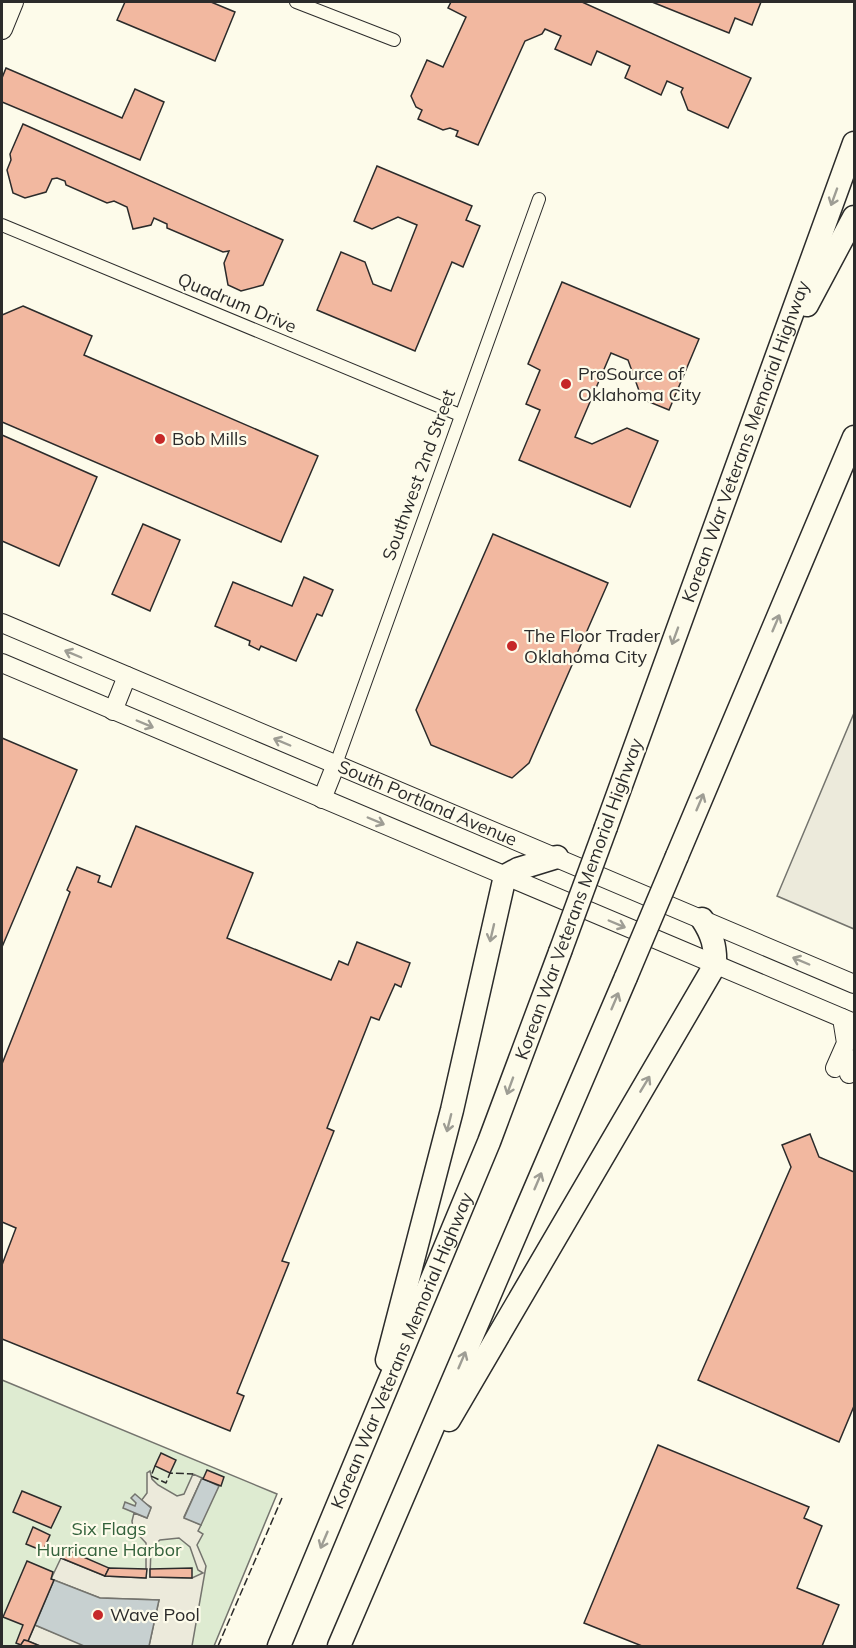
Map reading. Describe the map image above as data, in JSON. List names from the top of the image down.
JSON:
{
  "streets": {
    "highway": ["Korean War Veterans Memorial Highway"],
    "main road": ["South Portland Avenue"],
    "street": ["Quadrum Drive", "Southwest 2nd Street"]
  },
  "crossings": [
    ["Quadrum Drive", "Southwest 2nd Street"],
    ["Southwest 2nd Street", "South Portland Avenue"]
  ],
  "parks": ["Six Flags Hurricane Harbor"],
  "places": [
    "ProSource of Oklahoma City",
    "Bob Mills",
    "The Floor Trader Oklahoma City",
    "Wave Pool"
  ]
}
